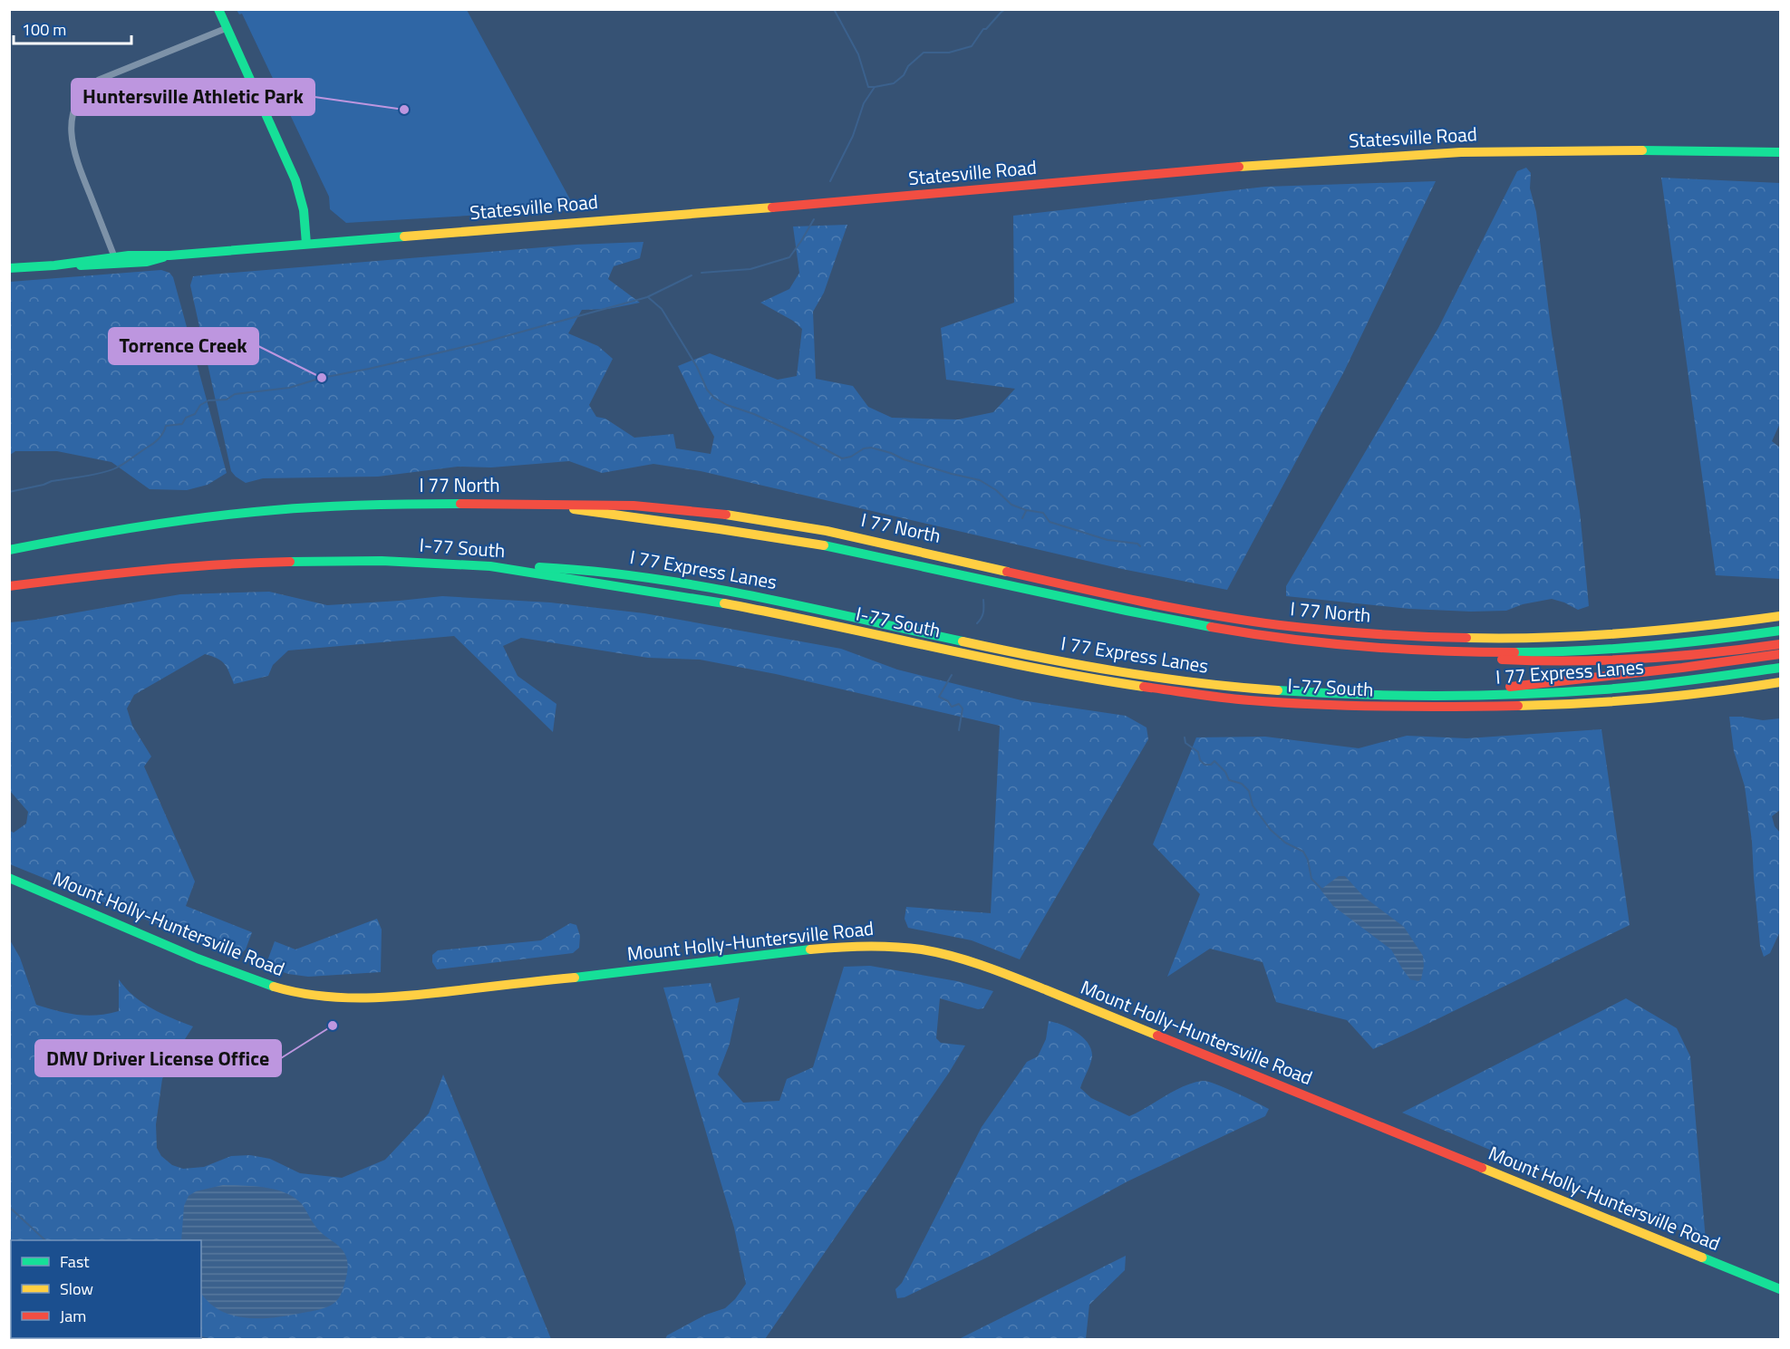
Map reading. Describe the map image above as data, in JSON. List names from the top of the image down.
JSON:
{
  "streets": {
    "main road": [
      "Statesville Road",
      "I 77 North",
      "I-77 South",
      "I 77 Express Lanes",
      "Mount Holly-Huntersville Road"
    ]
  },
  "crossings": [
    ["I 77 North", "I 77 Express Lanes"],
    ["I-77 South", "I 77 Express Lanes"]
  ],
  "places": ["Huntersville Athletic Park", "Torrence Creek", "DMV Driver License Office"],
  "legend": ["Fast", "Slow", "Jam"],
  "scale_bar": "100 m"
}
